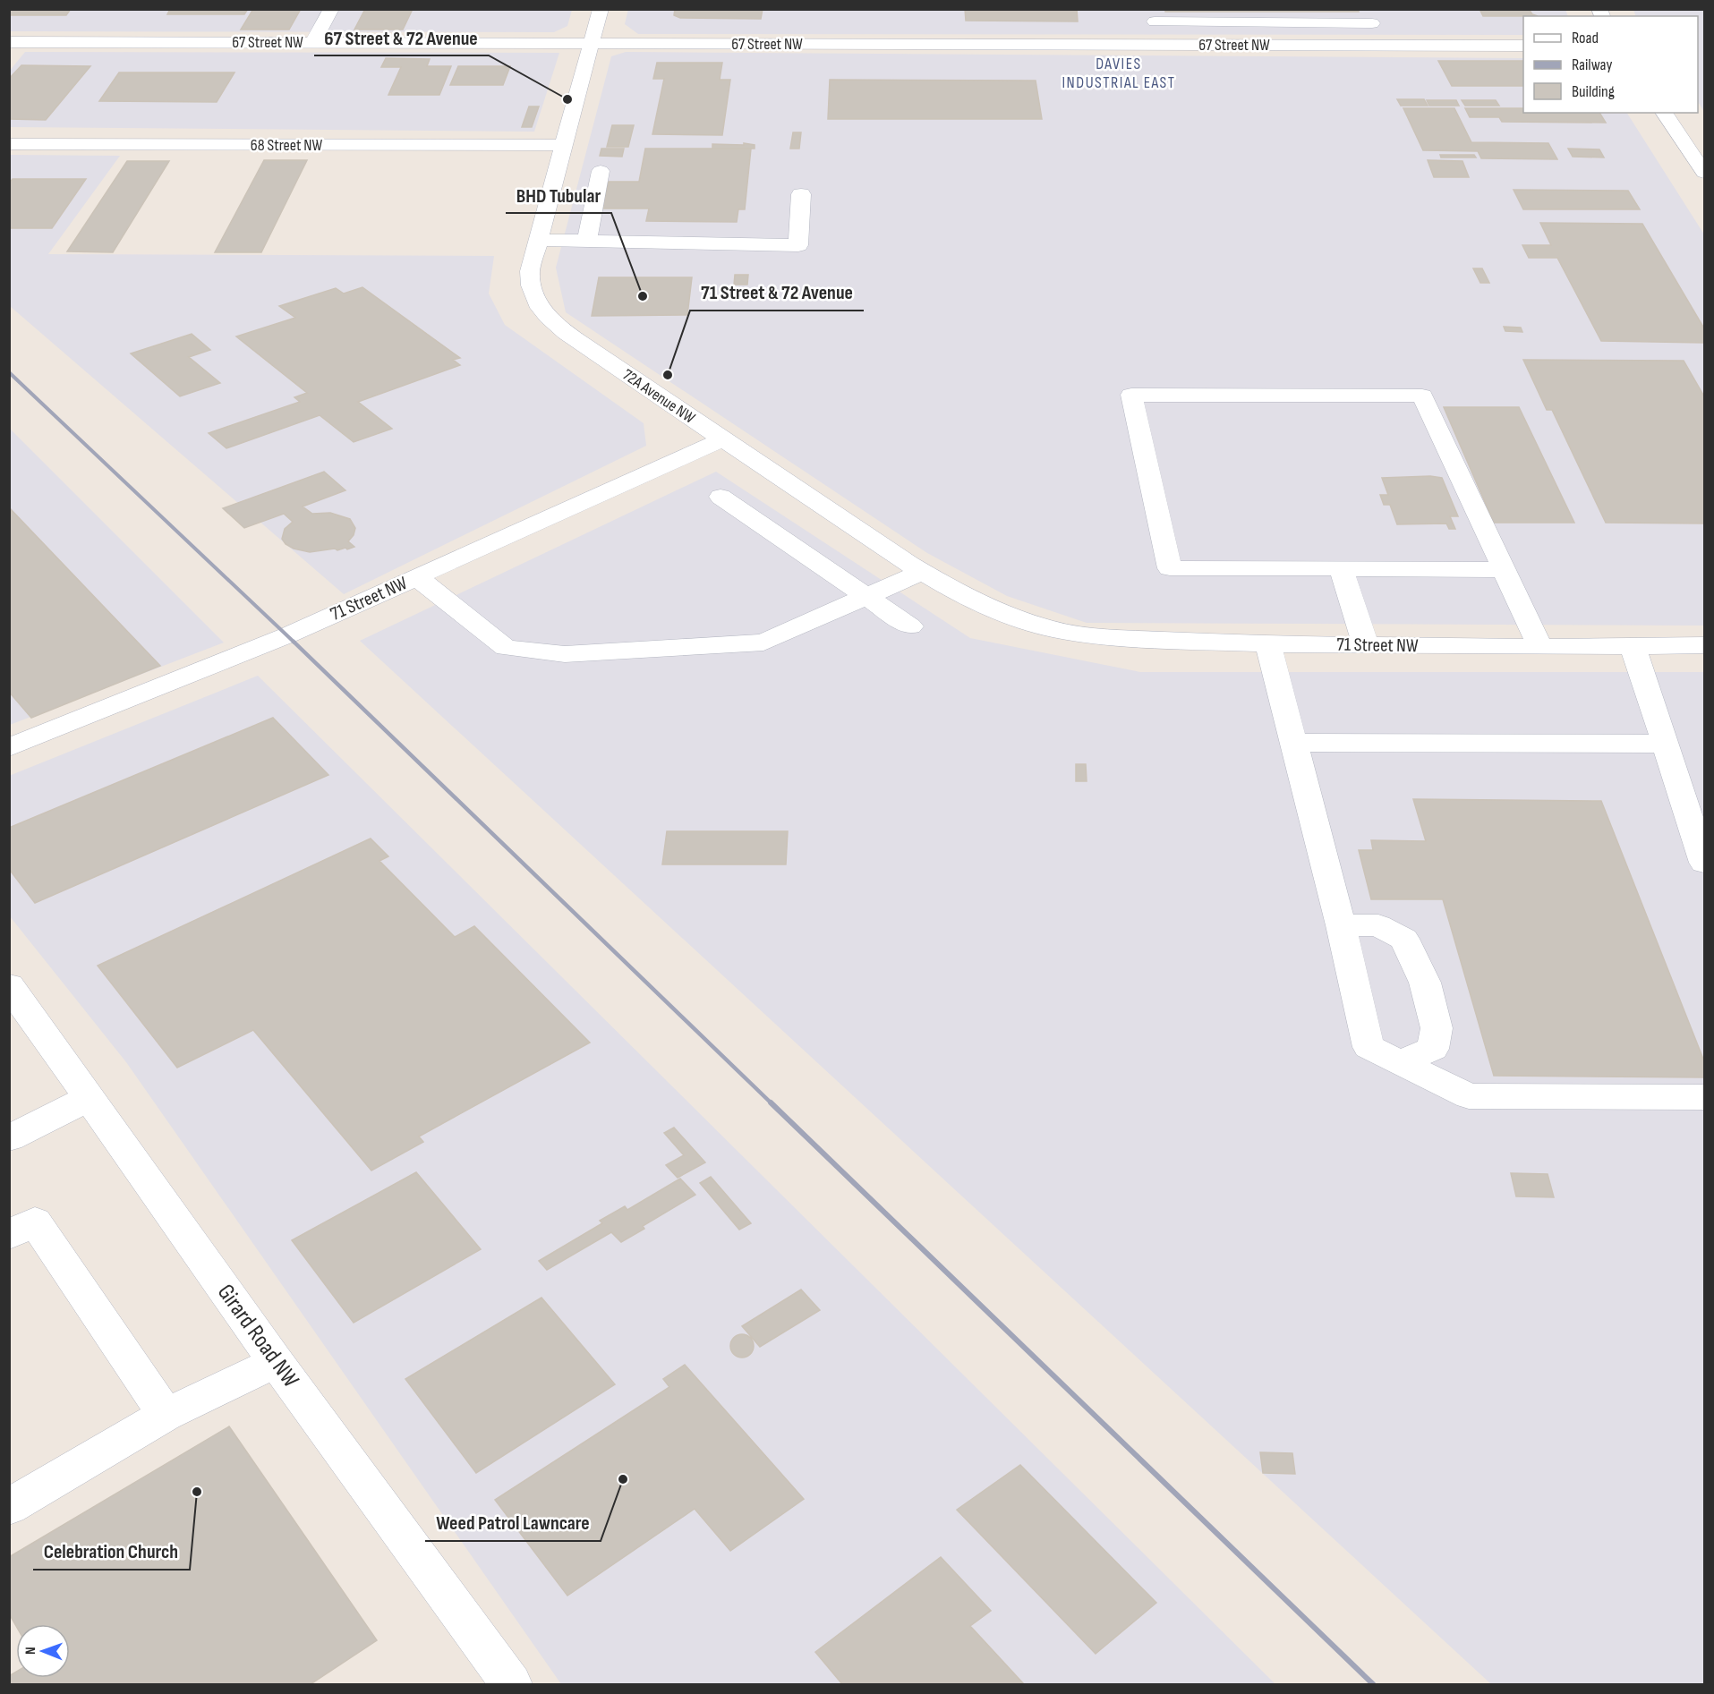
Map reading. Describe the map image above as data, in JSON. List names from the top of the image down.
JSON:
{
  "streets": {
    "street": [
      "67 Street NW",
      "68 Street NW",
      "72A Avenue NW",
      "71 Street NW",
      "Girard Road NW"
    ]
  },
  "crossings": [
    ["67 Street NW", "72A Avenue NW"],
    ["68 Street NW", "72A Avenue NW"],
    ["72A Avenue NW", "71 Street NW"]
  ],
  "districts": ["DAVIES INDUSTRIAL EAST"],
  "places": [
    "67 Street & 72 Avenue",
    "BHD Tubular",
    "71 Street & 72 Avenue",
    "Weed Patrol Lawncare",
    "Celebration Church"
  ],
  "legend": ["Road", "Railway", "Building"],
  "north": "left"
}
